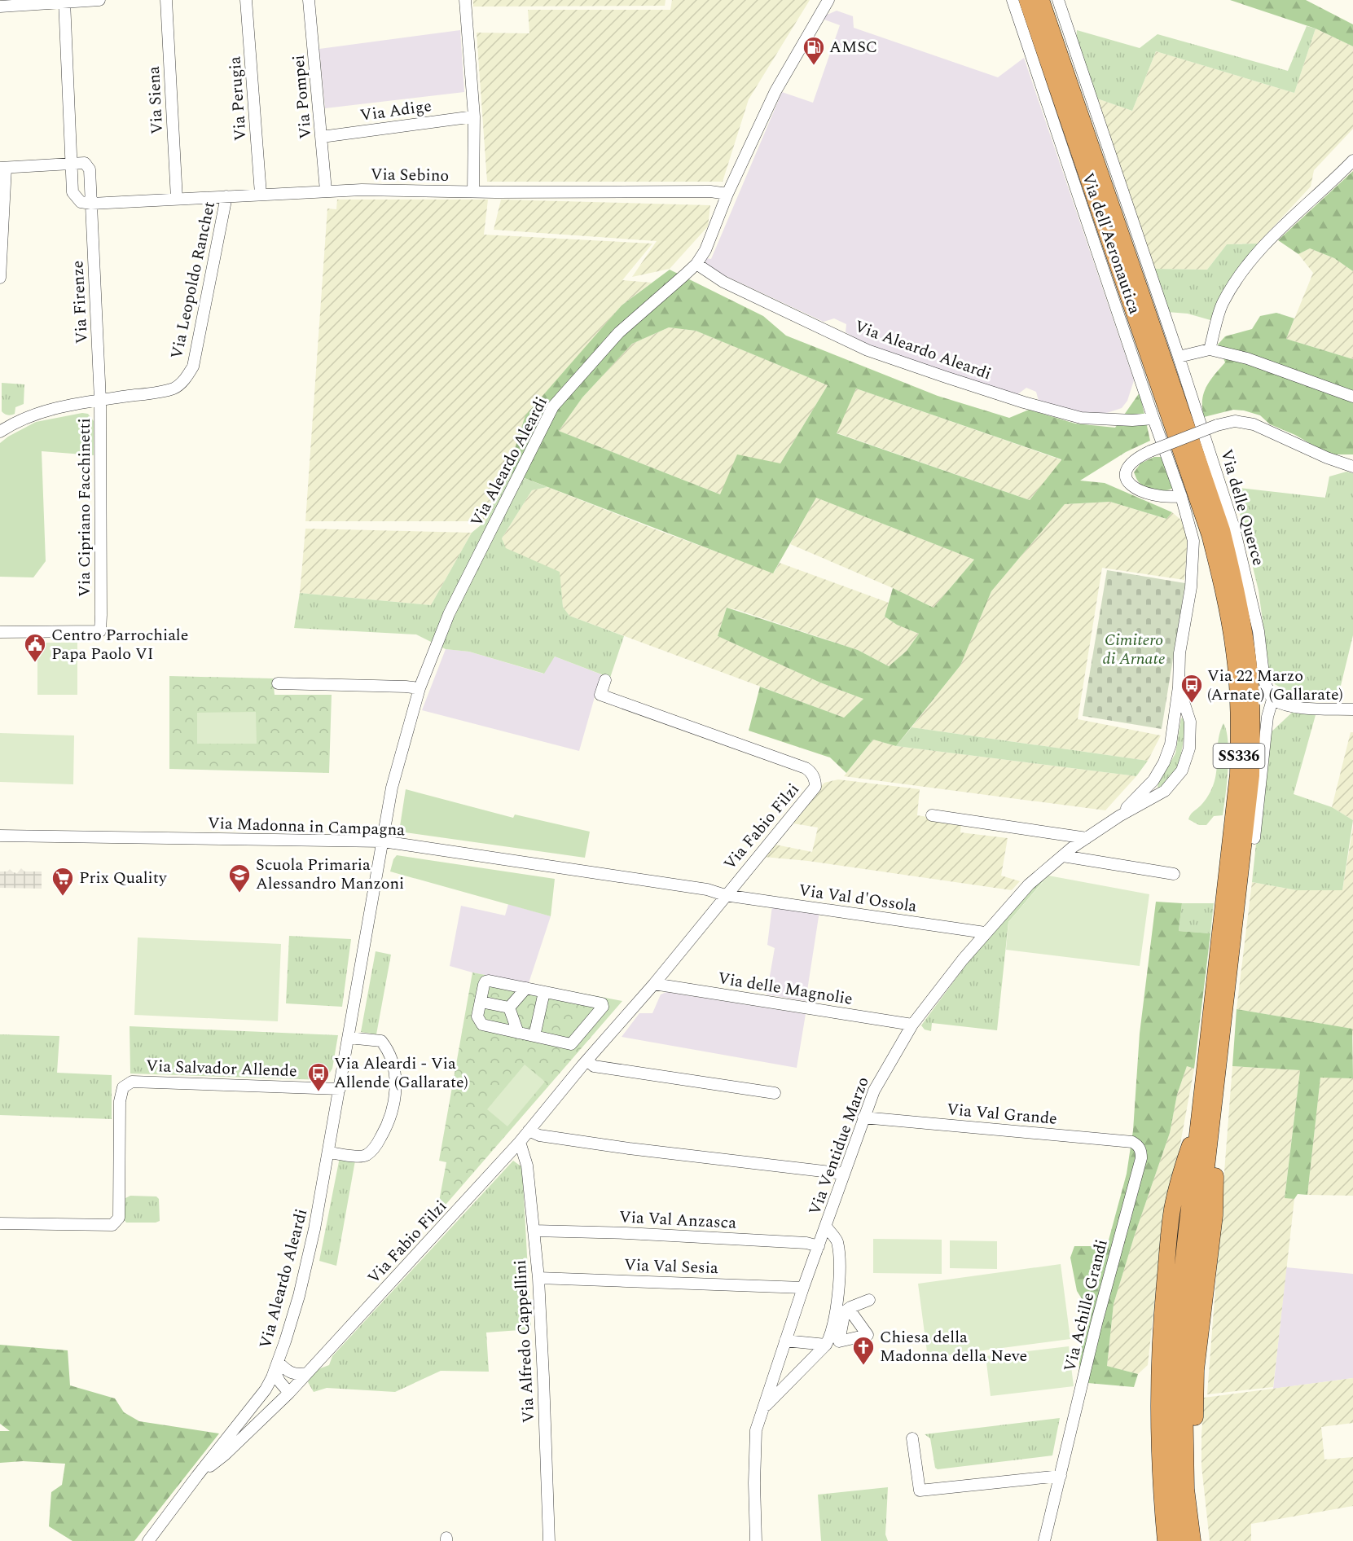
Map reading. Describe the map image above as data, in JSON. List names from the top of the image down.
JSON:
{
  "streets": {
    "highway": ["SS336"],
    "street": [
      "Via Pompei",
      "Via Perugia",
      "Via Siena",
      "Via Adige",
      "Via Sebino",
      "Via dell'Aeronautica",
      "Via Leopoldo Ranchet",
      "Via Firenze",
      "Via Aleardo Aleardi",
      "Via Cipriano Facchinetti",
      "Via delle Querce",
      "Via Madonna in Campagna",
      "Via Fabio Filzi",
      "Via Val d'Ossola",
      "Via delle Magnolie",
      "Via Salvador Allende",
      "Via Val Grande",
      "Via Ventidue Marzo",
      "Via Val Anzasca",
      "Via Val Sesia",
      "Via Achille Grandi",
      "Via Alfredo Cappellini"
    ]
  },
  "crossings": [
    ["Via Pompei", "Via Adige"],
    ["Via Pompei", "Via Sebino"],
    ["Via Perugia", "Via Sebino"],
    ["Via Siena", "Via Sebino"],
    ["Via Sebino", "Via Leopoldo Ranchet"],
    ["Via Sebino", "Via Firenze"],
    ["Via Sebino", "Via Aleardo Aleardi"],
    ["Via dell'Aeronautica", "Via Aleardo Aleardi"],
    ["Via dell'Aeronautica", "Via Ventidue Marzo"],
    ["Via Leopoldo Ranchet", "Via Firenze"],
    ["Via Leopoldo Ranchet", "Via Cipriano Facchinetti"],
    ["Via Firenze", "Via Cipriano Facchinetti"],
    ["Via Aleardo Aleardi", "Via Madonna in Campagna"],
    ["Via Aleardo Aleardi", "Via Fabio Filzi"],
    ["Via Aleardo Aleardi", "Via Salvador Allende"],
    ["Via Madonna in Campagna", "Via Fabio Filzi"],
    ["Via Madonna in Campagna", "Via Val d'Ossola"],
    ["Via Fabio Filzi", "Via Val d'Ossola"],
    ["Via Fabio Filzi", "Via delle Magnolie"],
    ["Via Fabio Filzi", "Via Alfredo Cappellini"],
    ["Via Val d'Ossola", "Via Ventidue Marzo"],
    ["Via delle Magnolie", "Via Ventidue Marzo"],
    ["Via Val Grande", "Via Ventidue Marzo"],
    ["Via Val Grande", "Via Achille Grandi"],
    ["Via Ventidue Marzo", "Via Val Anzasca"],
    ["Via Ventidue Marzo", "Via Val Sesia"],
    ["Via Val Anzasca", "Via Alfredo Cappellini"],
    ["Via Val Sesia", "Via Alfredo Cappellini"]
  ],
  "parks": ["Cimitero di Arnate"],
  "places": {
    "fuel station": ["AMSC"],
    "public building": ["Centro Parrochiale Papa Paolo VI"],
    "bus stop": ["Via 22 Marzo (Arnate) (Gallarate)", "Via Aleardi - Via Allende (Gallarate)"],
    "school or university": ["Scuola Primaria Alessandro Manzoni"],
    "supermarket": ["Prix Quality"],
    "church": ["Chiesa della Madonna della Neve"]
  }
}
